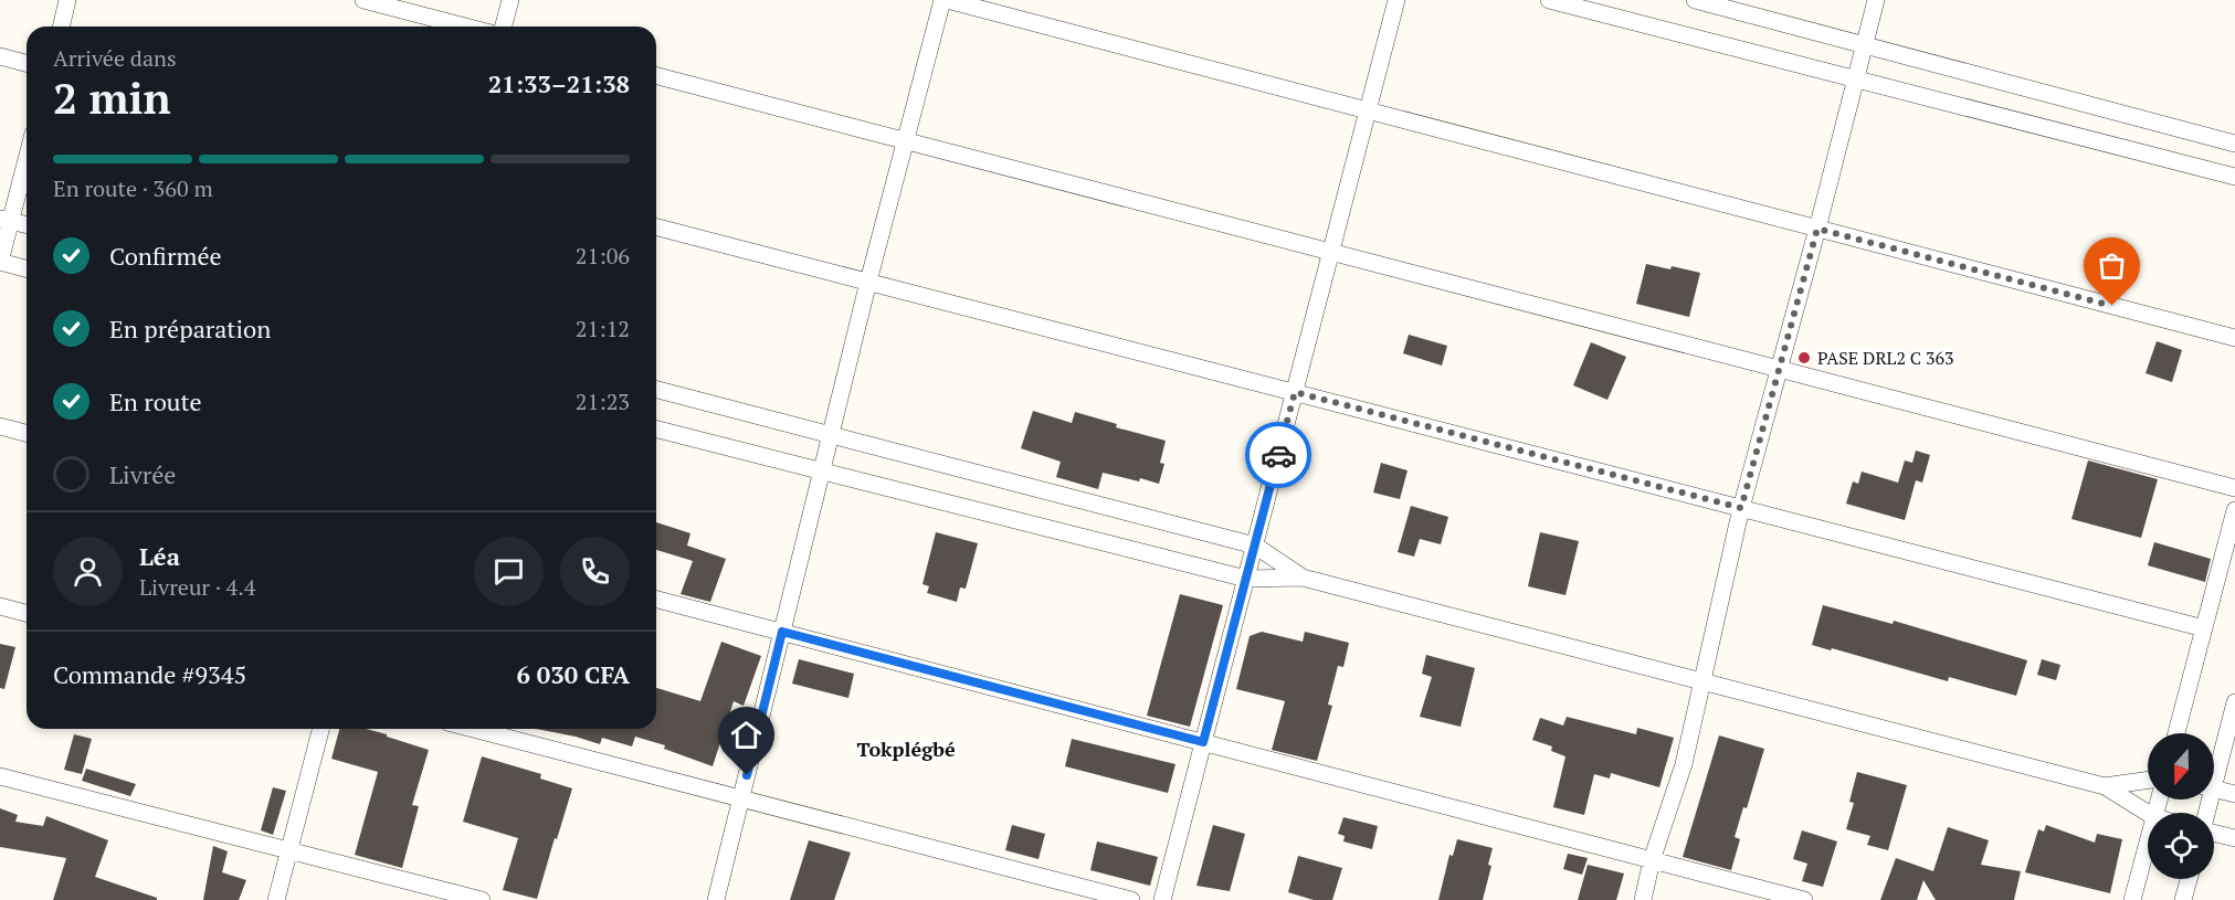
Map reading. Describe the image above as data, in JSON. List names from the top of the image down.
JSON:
{
  "districts": ["Tokplégbé"],
  "places": ["PASE DRL2 C 363"],
  "north": "bottom",
  "page": {
    "heading": ["2 min", "Arrivée dans", "21:33–21:38"],
    "panel": [
      "Léa",
      "Livreur · 4.4",
      "Commande #9345",
      "6 030 CFA"
    ],
    "bar": "En route · 360 m",
    "list": [
      ["Confirmée", "21:06"],
      ["En préparation", "21:12"],
      ["En route", "21:23"],
      "Livrée"
    ]
  }
}
